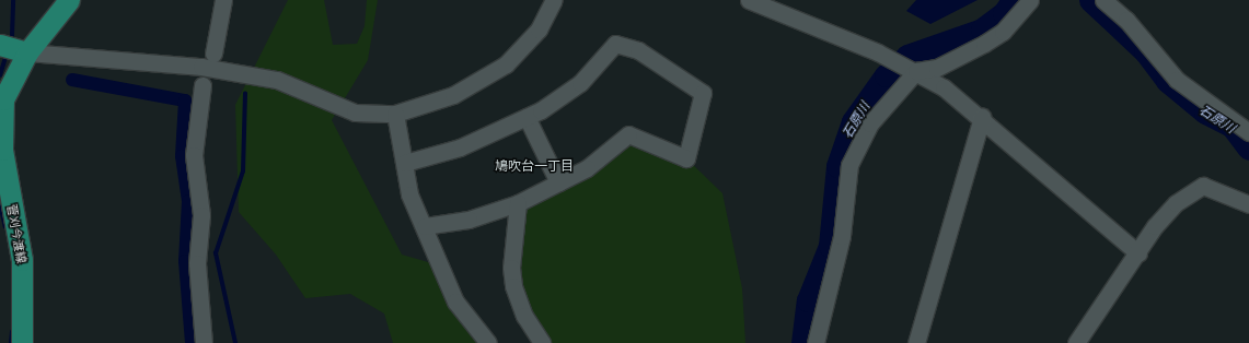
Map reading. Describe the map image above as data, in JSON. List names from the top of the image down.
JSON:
{
  "streets": {
    "main road": ["菅刈今渡線"]
  },
  "districts": ["鳩吹台一丁目"],
  "water": ["石原川"]
}
